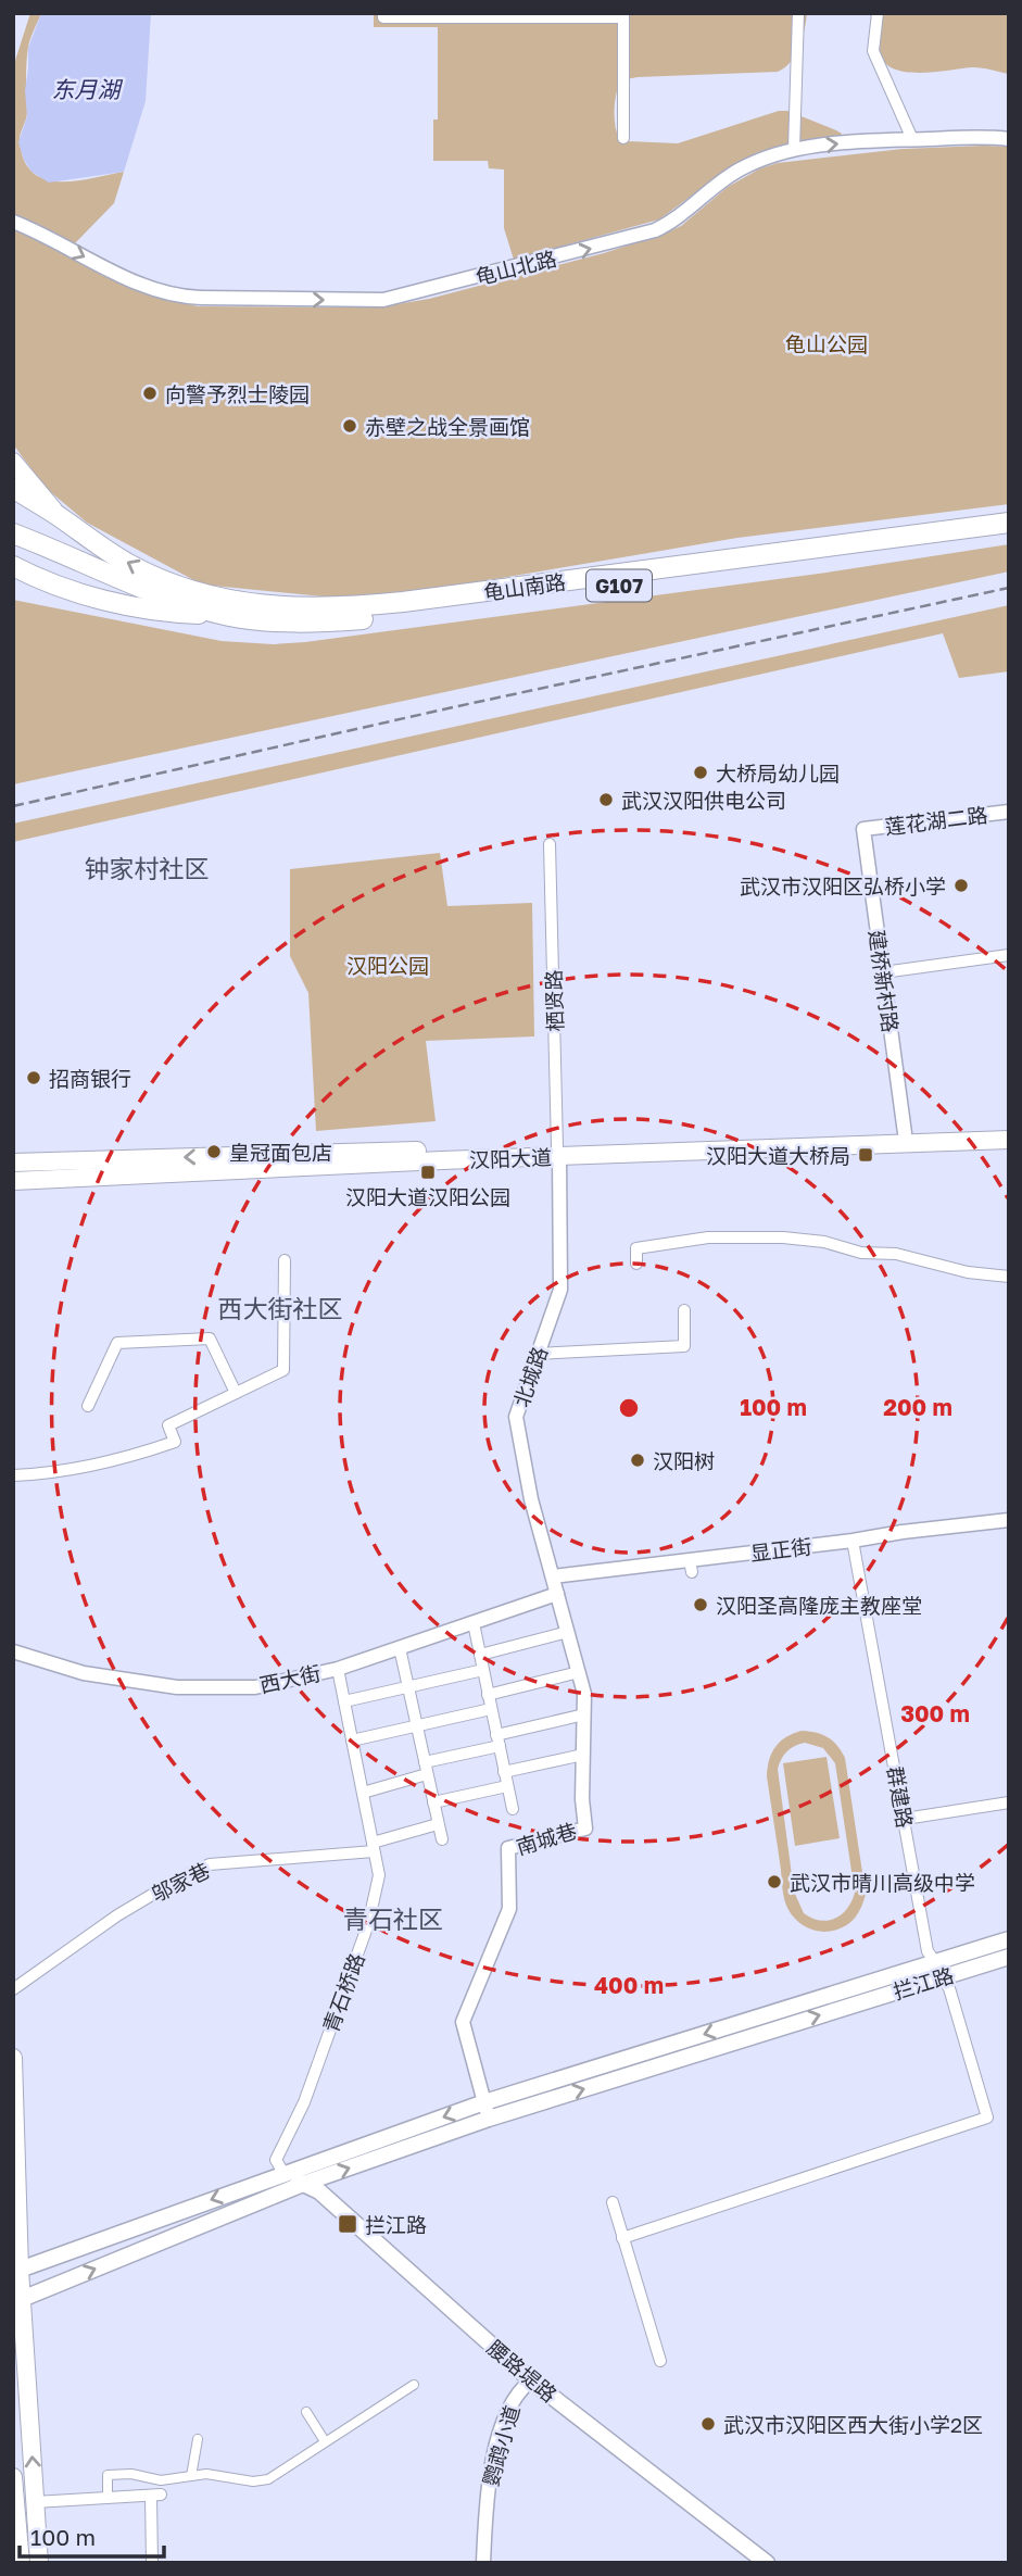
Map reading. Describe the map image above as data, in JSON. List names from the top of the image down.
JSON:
{
  "streets": {
    "highway": ["G107", "龟山南路"],
    "main road": ["汉阳大道", "拦江路", "腰路堤路"],
    "street": [
      "龟山北路",
      "莲花湖二路",
      "建桥新村路",
      "栖贤路",
      "北城路",
      "显正街",
      "西大街",
      "群建路",
      "南城巷",
      "邬家巷",
      "青石桥路",
      "鹦鹉小道"
    ]
  },
  "crossings": [
    ["G107", "龟山南路"],
    ["莲花湖二路", "建桥新村路"],
    ["建桥新村路", "汉阳大道"],
    ["栖贤路", "汉阳大道"],
    ["栖贤路", "北城路"],
    ["汉阳大道", "北城路"],
    ["北城路", "显正街"],
    ["北城路", "西大街"],
    ["北城路", "南城巷"],
    ["显正街", "群建路"],
    ["西大街", "南城巷"],
    ["西大街", "青石桥路"],
    ["群建路", "拦江路"],
    ["南城巷", "拦江路"],
    ["邬家巷", "青石桥路"],
    ["拦江路", "青石桥路"],
    ["拦江路", "腰路堤路"],
    ["青石桥路", "腰路堤路"],
    ["腰路堤路", "鹦鹉小道"]
  ],
  "one_way": ["龟山北路"],
  "districts": ["钟家村社区", "西大街社区", "青石社区"],
  "water": ["东月湖"],
  "parks": ["龟山公园", "汉阳公园"],
  "places": {
    "other": [
      "向警予烈士陵园",
      "赤壁之战全景画馆",
      "大桥局幼儿园",
      "武汉汉阳供电公司",
      "武汉市汉阳区弘桥小学",
      "招商银行",
      "皇冠面包店",
      "汉阳树",
      "汉阳圣高隆庞主教座堂",
      "武汉市晴川高级中学",
      "武汉市汉阳区西大街小学2区"
    ],
    "transit": ["汉阳大道大桥局", "汉阳大道汉阳公园", "拦江路"]
  },
  "scale_bar": "100 m",
  "rings": [
    "100 m",
    "200 m",
    "300 m",
    "400 m"
  ]
}
